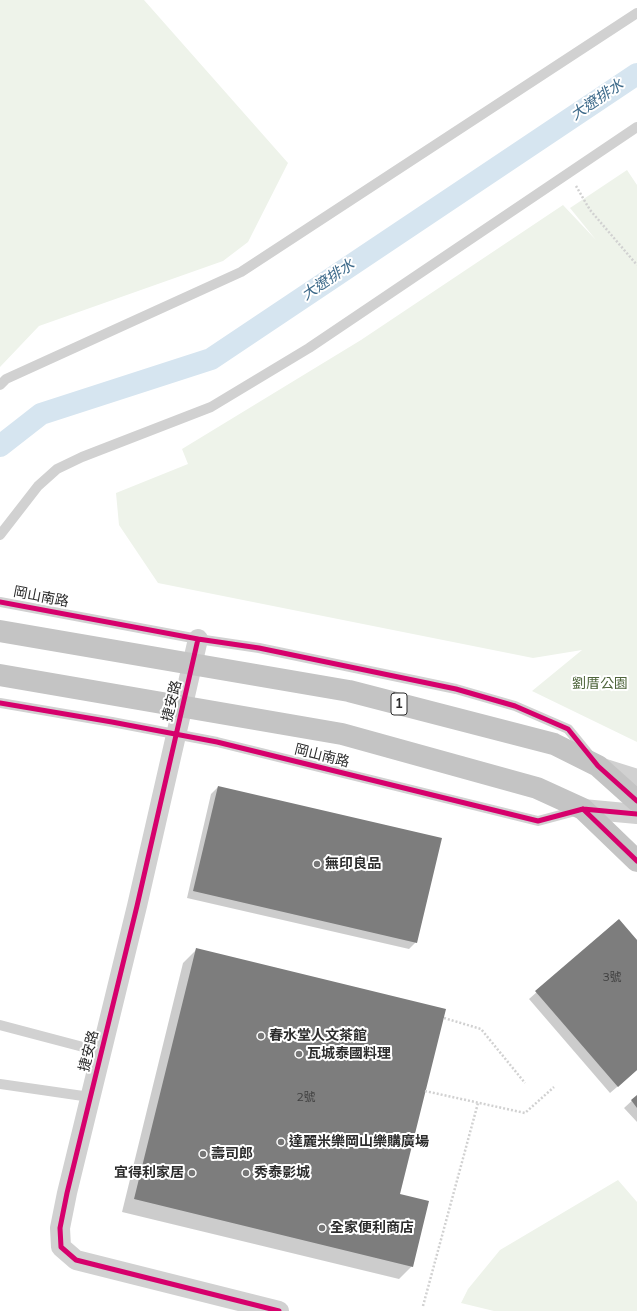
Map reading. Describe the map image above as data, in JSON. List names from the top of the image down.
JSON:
{
  "streets": {
    "main road": ["岡山南路", "1"],
    "street": ["捷安路"]
  },
  "crossings": [
    ["岡山南路", "捷安路"],
    ["岡山南路", "1"],
    ["捷安路", "1"]
  ],
  "water": ["大遼排水"],
  "parks": ["劉厝公園"],
  "places": [
    "無印良品",
    "春水堂人文茶館",
    "瓦城泰國料理",
    "達麗米樂岡山樂購廣場",
    "壽司郎",
    "宜得利家居",
    "秀泰影城",
    "全家便利商店"
  ],
  "house_numbers": ["3號", "2號"]
}
